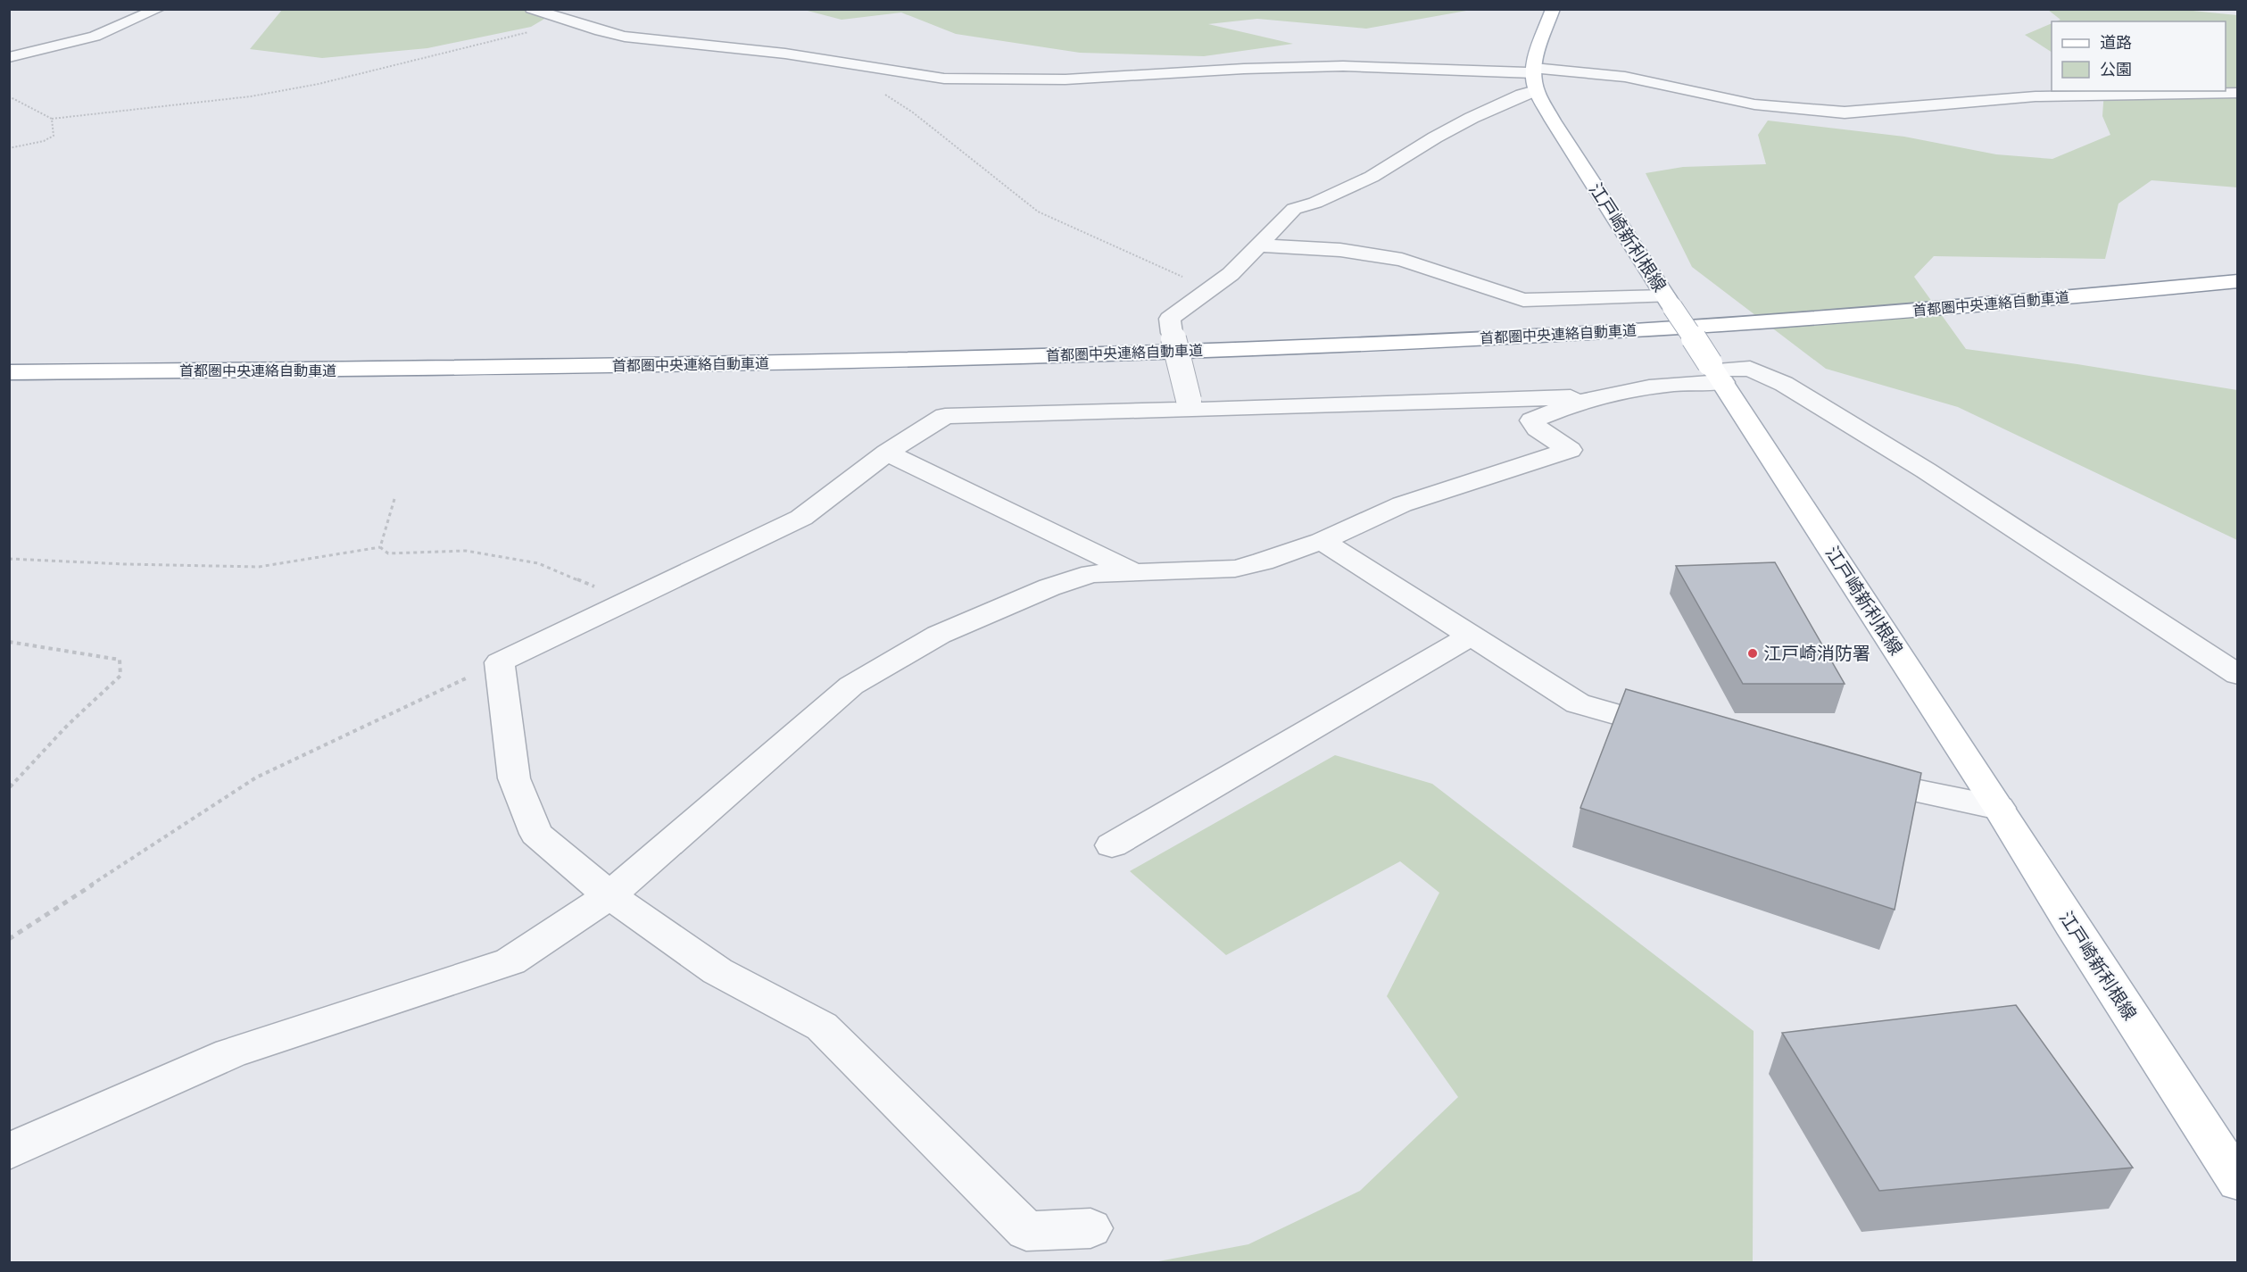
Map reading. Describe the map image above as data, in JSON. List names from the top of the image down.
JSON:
{
  "streets": {
    "main road": ["江戸崎新利根線", "首都圏中央連絡自動車道"]
  },
  "places": ["江戸崎消防署"],
  "legend": ["道路", "公園"]
}
